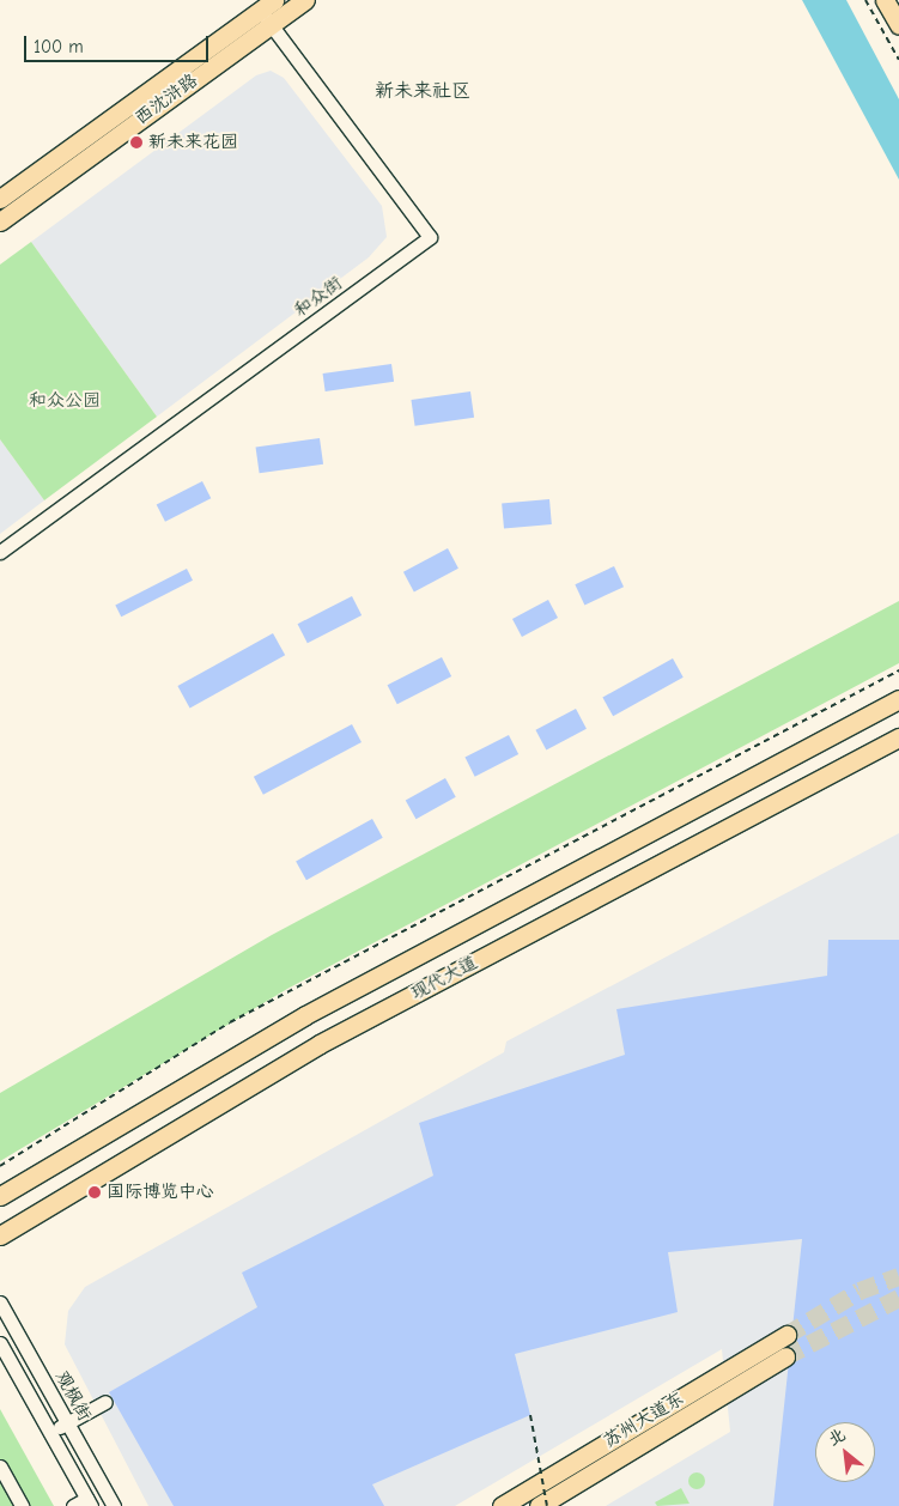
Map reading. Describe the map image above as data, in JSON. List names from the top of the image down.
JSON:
{
  "streets": {
    "main road": ["西沈浒路", "现代大道", "苏州大道东"],
    "street": ["和众街", "观枫街"]
  },
  "crossings": [
    ["西沈浒路", "和众街"]
  ],
  "districts": ["新未来社区"],
  "parks": ["和众公园"],
  "places": ["新未来花园", "国际博览中心"],
  "scale_bar": "100 m",
  "north": "top left"
}
